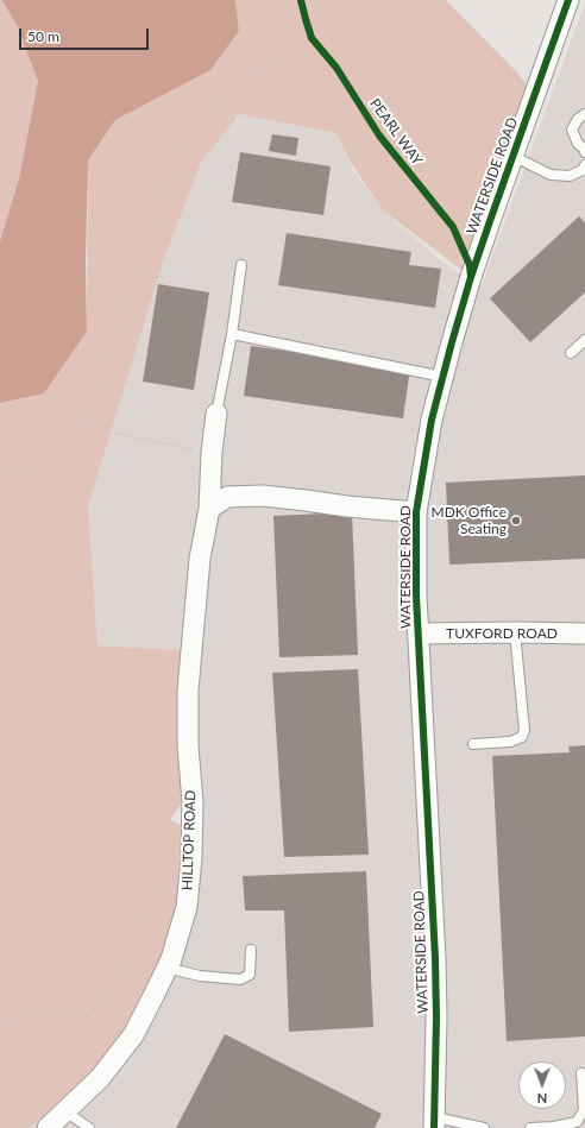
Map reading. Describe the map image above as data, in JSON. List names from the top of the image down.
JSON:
{
  "streets": {
    "street": ["WATERSIDE ROAD", "TUXFORD ROAD", "HILLTOP ROAD"],
    "cycle path": ["PEARL WAY"]
  },
  "crossings": [
    ["WATERSIDE ROAD", "TUXFORD ROAD"]
  ],
  "places": ["MDK Office Seating"],
  "scale_bar": "50 m",
  "north": "bottom"
}
